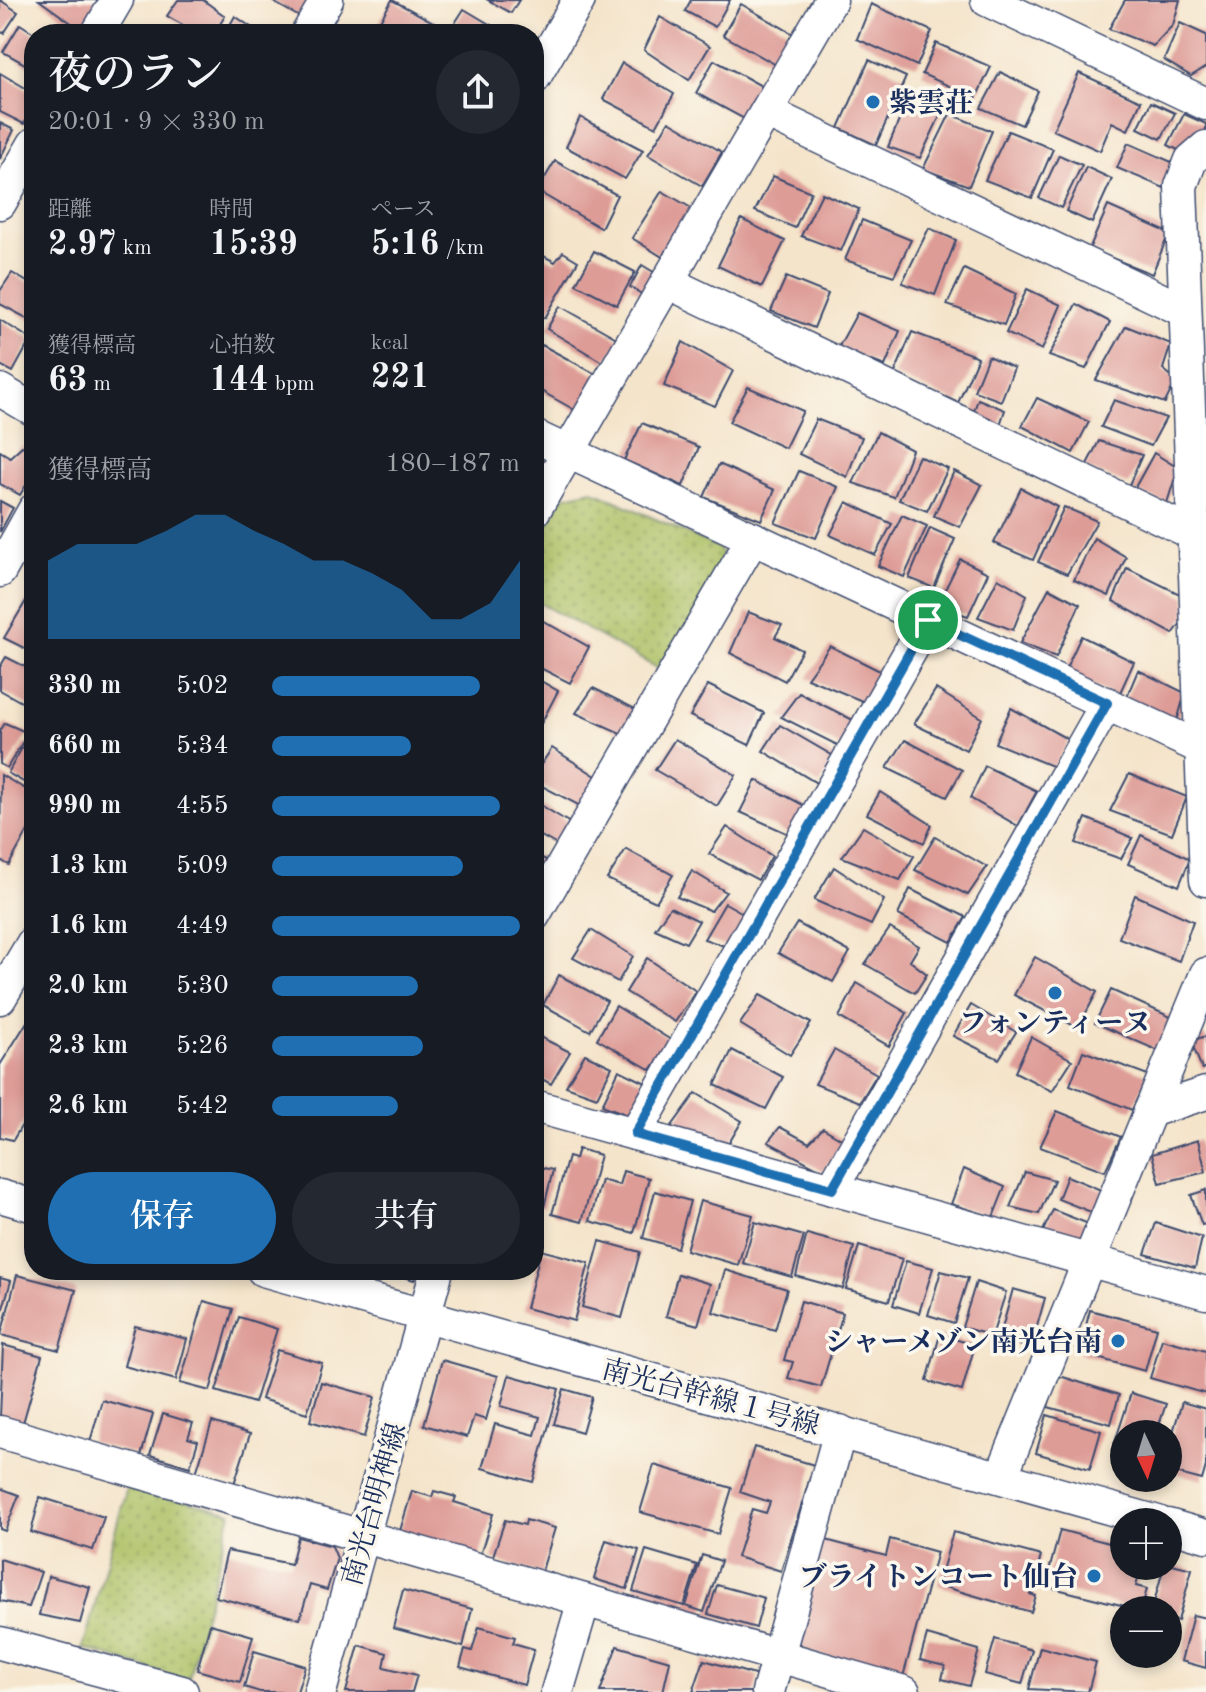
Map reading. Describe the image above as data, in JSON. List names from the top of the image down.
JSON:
{
  "streets": {
    "street": ["南光台幹線１号線", "南光台明神線"]
  },
  "crossings": [
    ["南光台幹線１号線", "南光台明神線"]
  ],
  "places": [
    "紫雲荘",
    "フォンティーヌ",
    "シャーメゾン南光台南",
    "ブライトンコート仙台"
  ],
  "north": "bottom",
  "page": {
    "heading": ["夜のラン", "20:01 · 9 × 330 m"],
    "stats": [
      ["距離", "2.97 km"],
      ["時間", "15:39"],
      ["ペース", "5:16 /km"],
      ["獲得標高", "63 m"],
      ["心拍数", "144 bpm"],
      ["kcal", "221"]
    ],
    "chart": ["獲得標高", "180–187 m"],
    "list": [
      {
        "name": "330 m",
        "note": "5:02"
      },
      {
        "name": "660 m",
        "note": "5:34"
      },
      {
        "name": "990 m",
        "note": "4:55"
      },
      {
        "name": "1.3 km",
        "note": "5:09"
      },
      {
        "name": "1.6 km",
        "note": "4:49"
      },
      {
        "name": "2.0 km",
        "note": "5:30"
      },
      {
        "name": "2.3 km",
        "note": "5:26"
      },
      {
        "name": "2.6 km",
        "note": "5:42"
      }
    ],
    "buttons": ["保存", "共有"],
    "map_buttons": ["+", "−"]
  }
}
